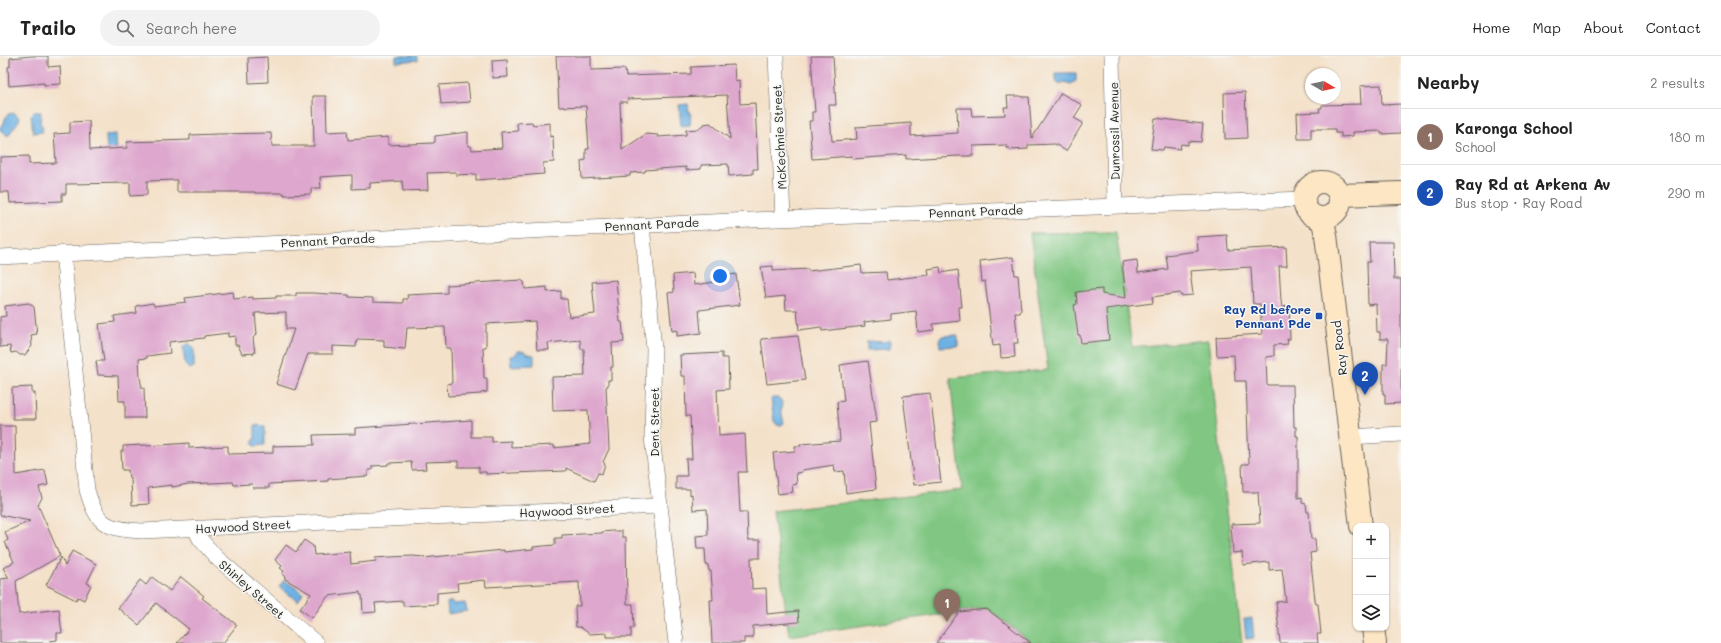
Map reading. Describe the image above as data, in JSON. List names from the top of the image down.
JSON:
{
  "streets": {
    "street": [
      "Dunrossil Avenue",
      "McKechnie Street",
      "Pennant Parade",
      "Ray Road",
      "Dent Street",
      "Haywood Street",
      "Shirley Street"
    ]
  },
  "crossings": [
    ["Dunrossil Avenue", "Pennant Parade"],
    ["McKechnie Street", "Pennant Parade"],
    ["Pennant Parade", "Ray Road"],
    ["Pennant Parade", "Dent Street"],
    ["Pennant Parade", "Haywood Street"],
    ["Dent Street", "Haywood Street"],
    ["Haywood Street", "Shirley Street"]
  ],
  "places": {
    "transit": ["Ray Rd before Pennant Pde"]
  },
  "north": "right",
  "page": {
    "header": "Trailo",
    "search": "Search here",
    "nav": [
      "Home",
      "Map",
      "About",
      "Contact"
    ],
    "heading": ["Nearby", "2 results"],
    "list": [
      {
        "mark": "1",
        "name": "Karonga School",
        "note": "School",
        "value": "180 m"
      },
      {
        "mark": "2",
        "name": "Ray Rd at Arkena Av",
        "note": "Bus stop · Ray Road",
        "value": "290 m"
      }
    ],
    "pins": ["2", "1"],
    "map_buttons": ["+", "−"]
  }
}
